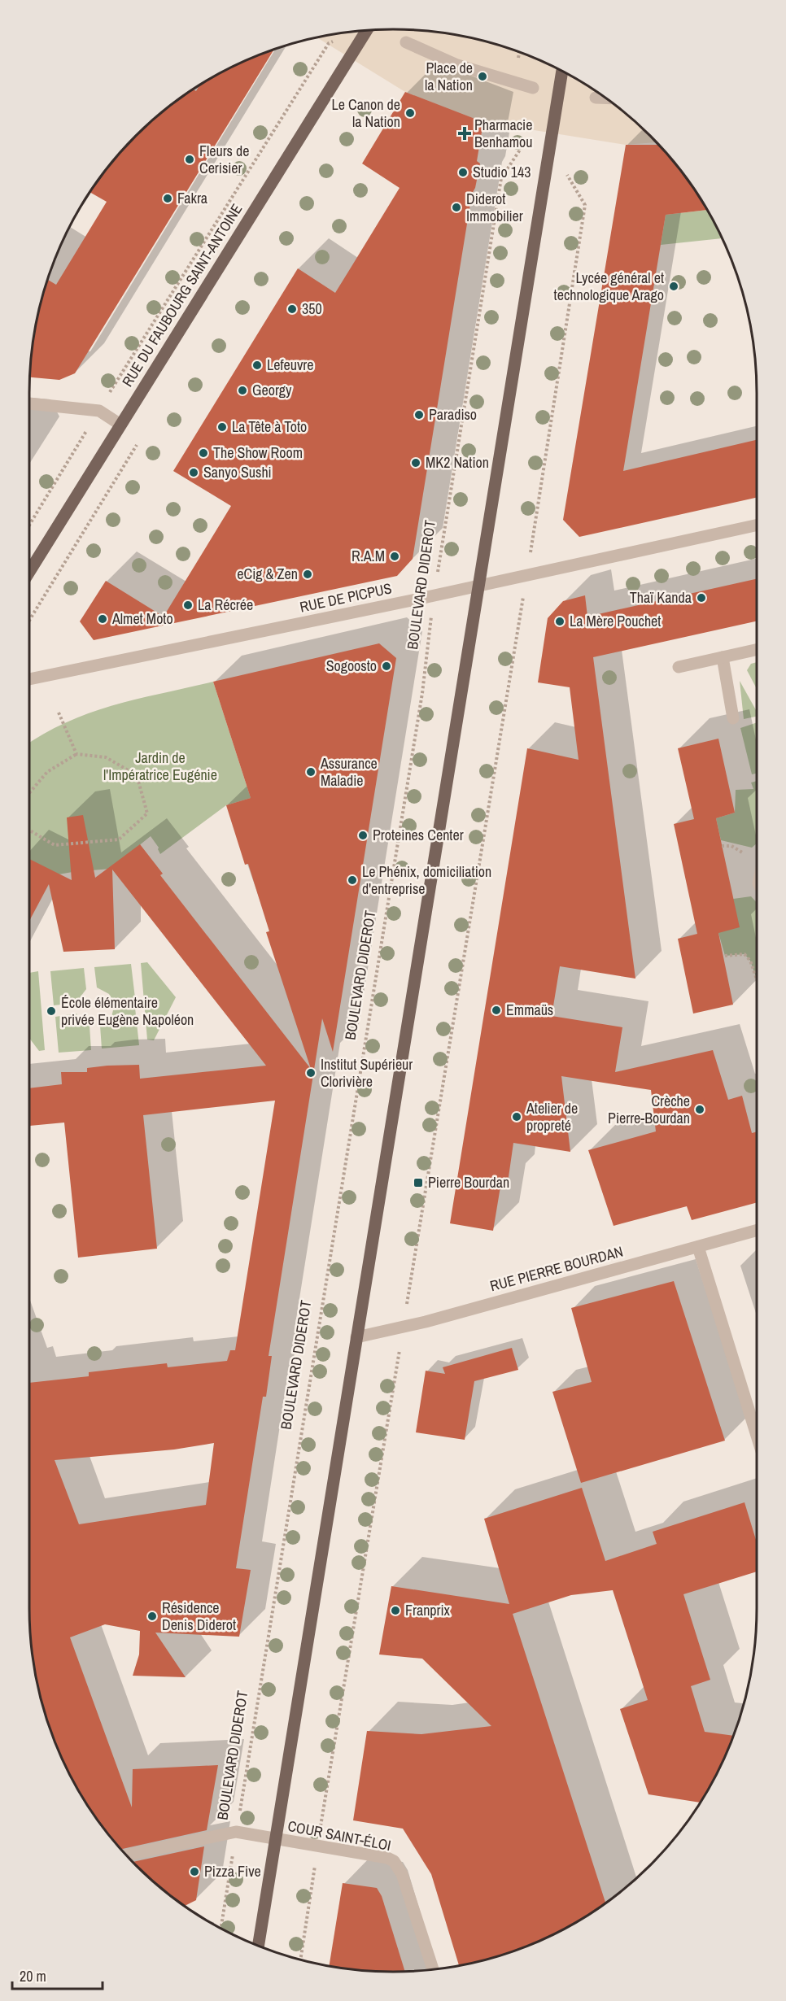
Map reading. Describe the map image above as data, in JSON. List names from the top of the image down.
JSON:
{
  "streets": {
    "main road": ["RUE DU FAUBOURG SAINT-ANTOINE"],
    "street": ["RUE DE PICPUS", "RUE PIERRE BOURDAN", "COUR SAINT-ÉLOI"],
    "path": ["BOULEVARD DIDEROT"]
  },
  "crossings": [
    ["BOULEVARD DIDEROT", "RUE DE PICPUS"],
    ["BOULEVARD DIDEROT", "COUR SAINT-ÉLOI"]
  ],
  "parks": ["Jardin de l'Impératrice Eugénie"],
  "places": {
    "other": [
      "Place de la Nation",
      "Le Canon de la Nation",
      "Fleurs de Cerisier",
      "Studio 143",
      "Fakra",
      "Diderot Immobilier",
      "Lycée général et technologique Arago",
      "350",
      "Lefeuvre",
      "Georgy",
      "Paradiso",
      "La Tête à Toto",
      "The Show Room",
      "MK2 Nation",
      "Sanyo Sushi",
      "R.A.M",
      "eCig & Zen",
      "Thaï Kanda",
      "La Récrée",
      "Almet Moto",
      "La Mère Pouchet",
      "Sogoosto",
      "Assurance Maladie",
      "Proteines Center",
      "Le Phénix, domiciliation d'entreprise",
      "Emmaüs",
      "École élémentaire privée Eugène Napoléon",
      "Institut Supérieur Clorivière",
      "Crèche Pierre-Bourdan",
      "Atelier de propreté",
      "Franprix",
      "Résidence Denis Diderot",
      "Pizza Five"
    ],
    "health": ["Pharmacie Benhamou"],
    "transit": ["Pierre Bourdan"]
  },
  "scale_bar": "20 m"
}
